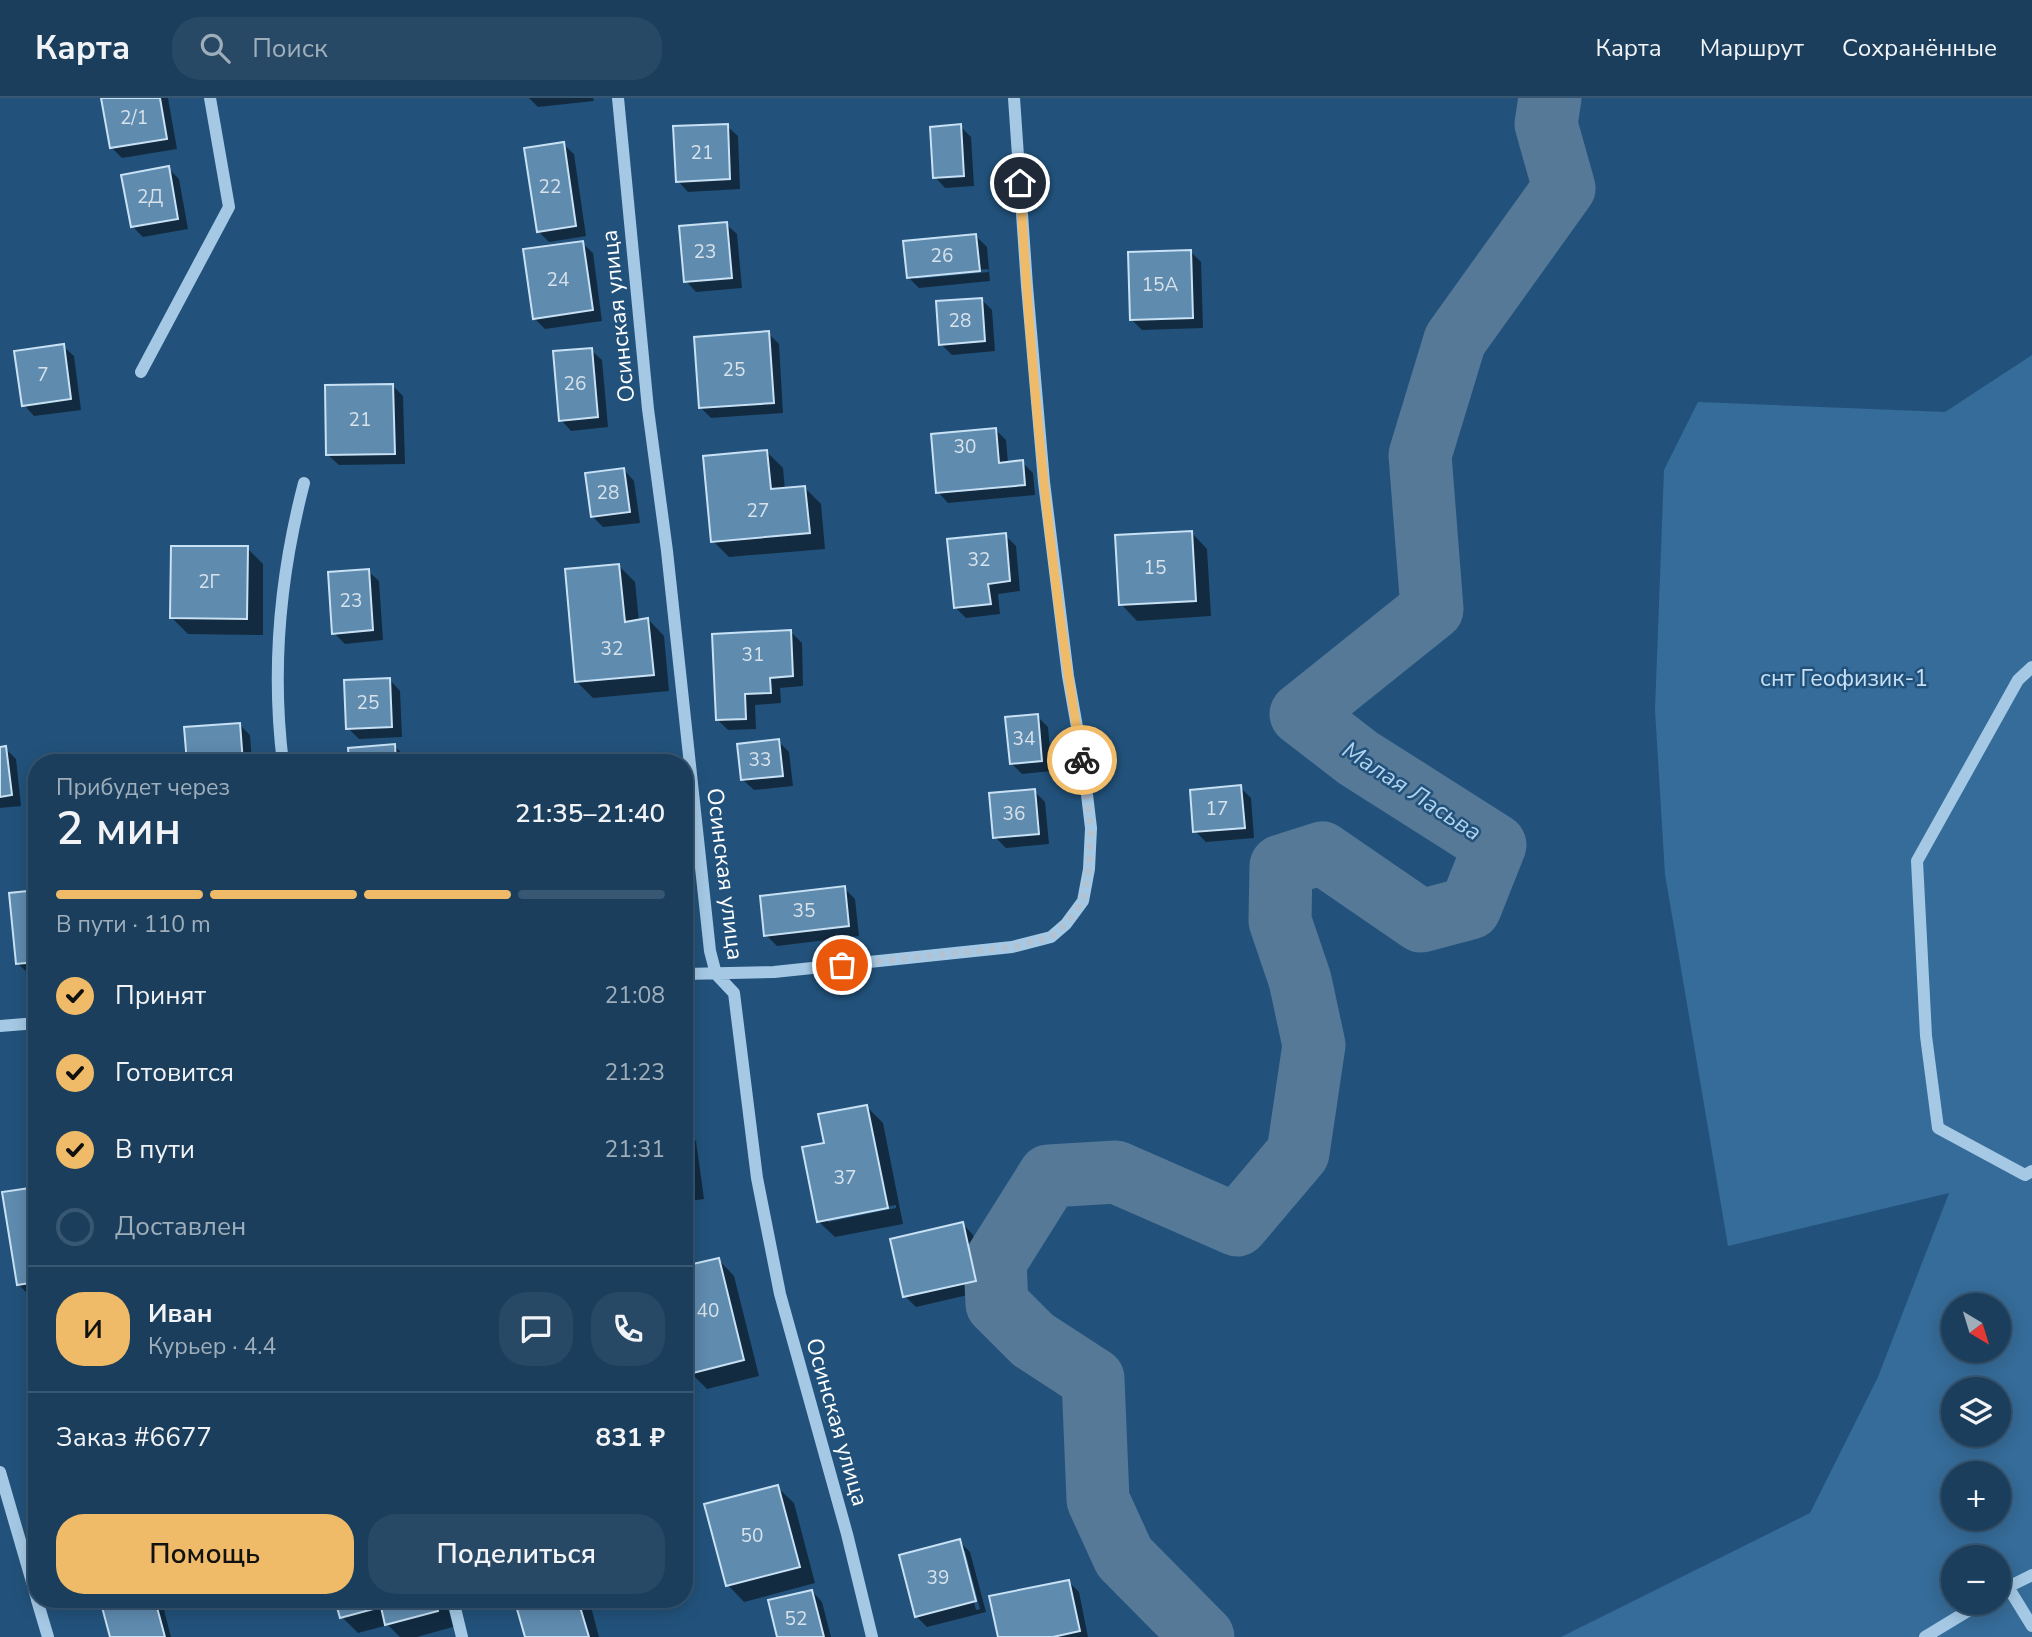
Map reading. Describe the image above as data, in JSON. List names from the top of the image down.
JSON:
{
  "streets": {
    "street": ["Осинская улица"]
  },
  "water": ["Малая Ласьва"],
  "parks": ["снт Геофизик-1"],
  "house_numbers": [
    "2/1",
    "21",
    "22",
    "2Д",
    "23",
    "26",
    "24",
    "15А",
    "28",
    "25",
    "7",
    "26",
    "21",
    "30",
    "28",
    "27",
    "32",
    "15",
    "2Г",
    "23",
    "32",
    "31",
    "25",
    "34",
    "33",
    "17",
    "36",
    "35",
    "37",
    "40",
    "50",
    "39",
    "52"
  ],
  "north": "bottom right",
  "page": {
    "header": "Карта",
    "search": "Поиск",
    "nav": ["Карта", "Маршрут", "Сохранённые"],
    "heading": ["2 мин", "Прибудет через", "21:35–21:40"],
    "panel": [
      "Иван",
      "Курьер · 4.4",
      "Заказ #6677",
      "831 ₽"
    ],
    "bar": "В пути · 110 m",
    "list": [
      ["Принят", "21:08"],
      ["Готовится", "21:23"],
      ["В пути", "21:31"],
      "Доставлен"
    ],
    "round": "И",
    "map_buttons": ["+", "−"],
    "buttons": ["Помощь", "Поделиться"]
  }
}
